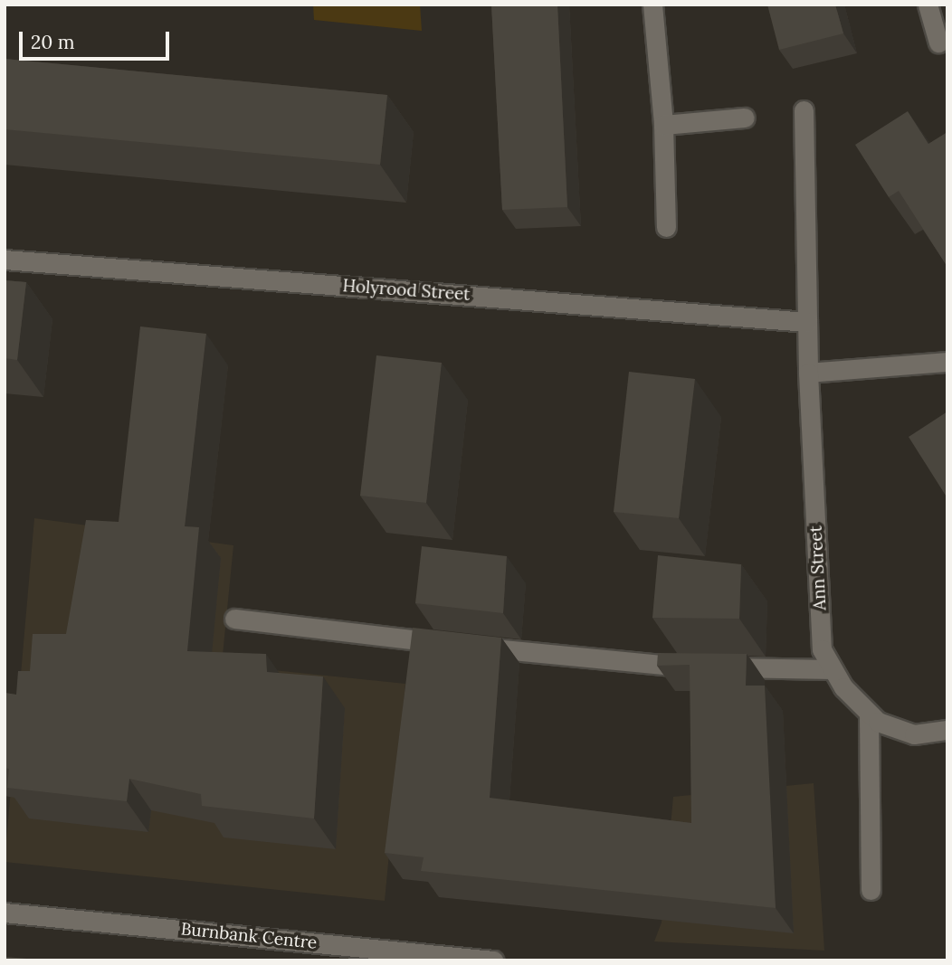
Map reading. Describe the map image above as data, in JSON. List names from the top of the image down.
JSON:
{
  "streets": {
    "street": ["Holyrood Street", "Ann Street", "Burnbank Centre"]
  },
  "crossings": [
    ["Holyrood Street", "Ann Street"]
  ],
  "scale_bar": "20 m"
}
